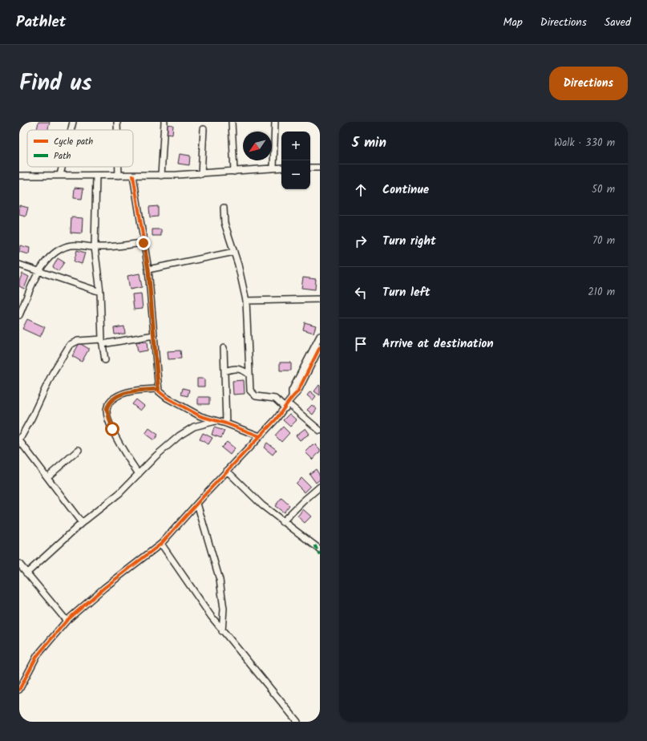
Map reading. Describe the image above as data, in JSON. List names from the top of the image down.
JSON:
{
  "legend": ["Cycle path", "Path"],
  "north": "bottom left",
  "page": {
    "header": "Pathlet",
    "nav": ["Map", "Directions", "Saved"],
    "title": "Find us",
    "buttons": "Directions",
    "heading": ["5 min", "Walk · 330 m"],
    "map_buttons": ["+", "−"],
    "list": [
      ["Continue", "50 m"],
      ["Turn right", "70 m"],
      ["Turn left", "210 m"],
      "Arrive at destination"
    ]
  }
}
